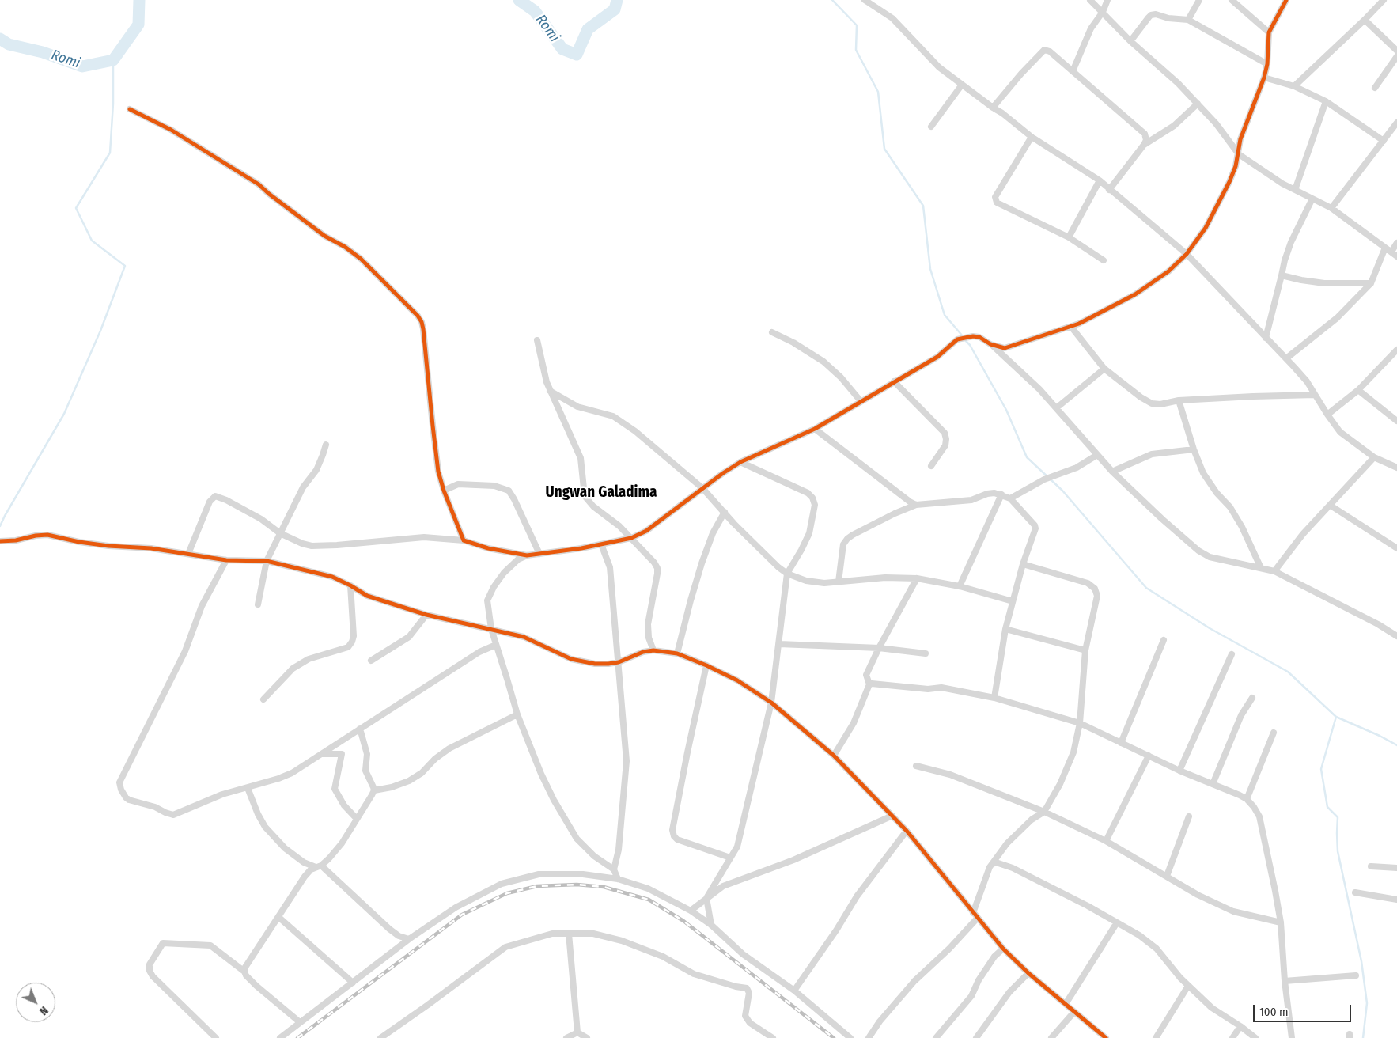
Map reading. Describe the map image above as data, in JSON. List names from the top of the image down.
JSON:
{
  "districts": ["Ungwan Galadima"],
  "water": ["Romi"],
  "scale_bar": "100 m",
  "north": "bottom right"
}
